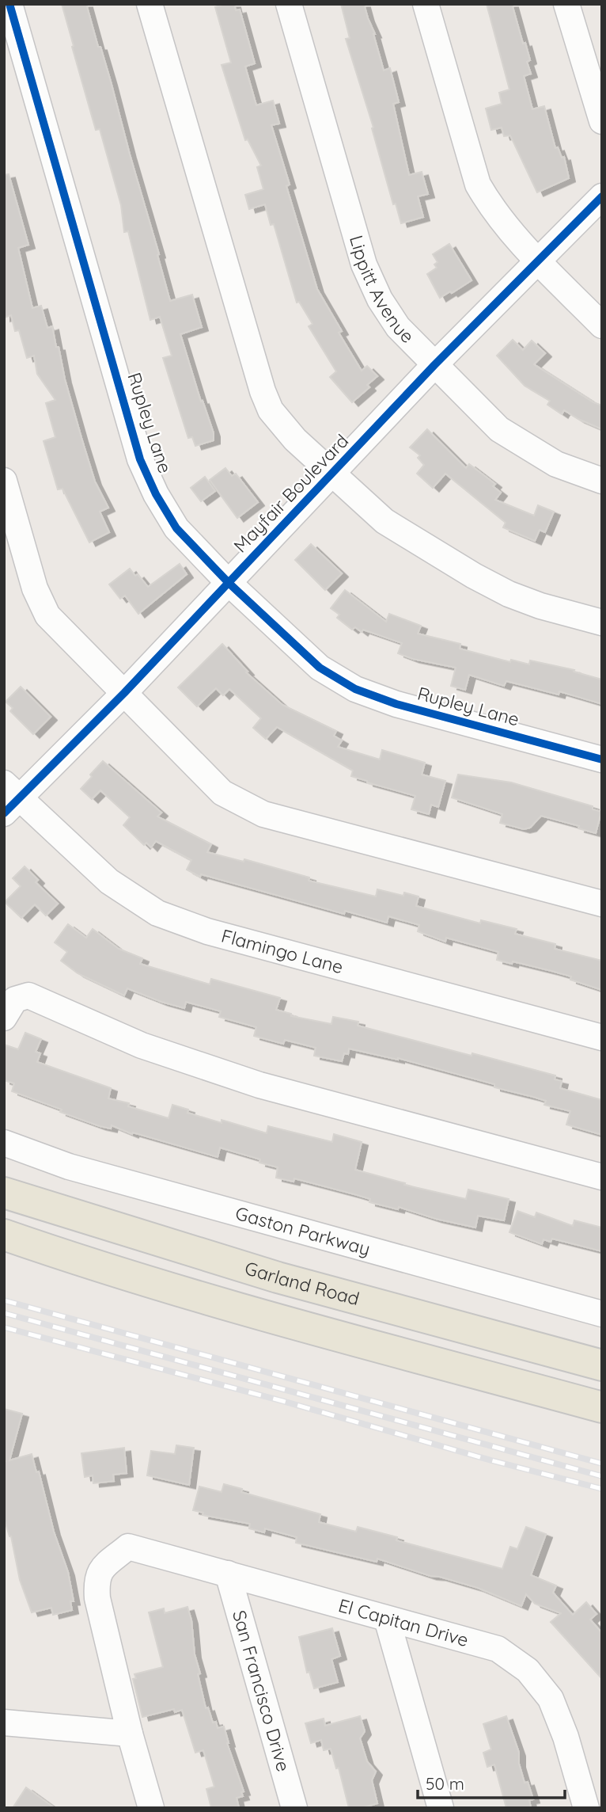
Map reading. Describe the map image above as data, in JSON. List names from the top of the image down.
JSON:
{
  "streets": {
    "main road": ["Garland Road"],
    "street": [
      "Lippitt Avenue",
      "Rupley Lane",
      "Mayfair Boulevard",
      "Flamingo Lane",
      "Gaston Parkway",
      "El Capitan Drive",
      "San Francisco Drive"
    ]
  },
  "crossings": [
    ["Lippitt Avenue", "Mayfair Boulevard"],
    ["Rupley Lane", "Mayfair Boulevard"],
    ["Mayfair Boulevard", "Flamingo Lane"],
    ["El Capitan Drive", "San Francisco Drive"]
  ],
  "scale_bar": "50 m"
}
